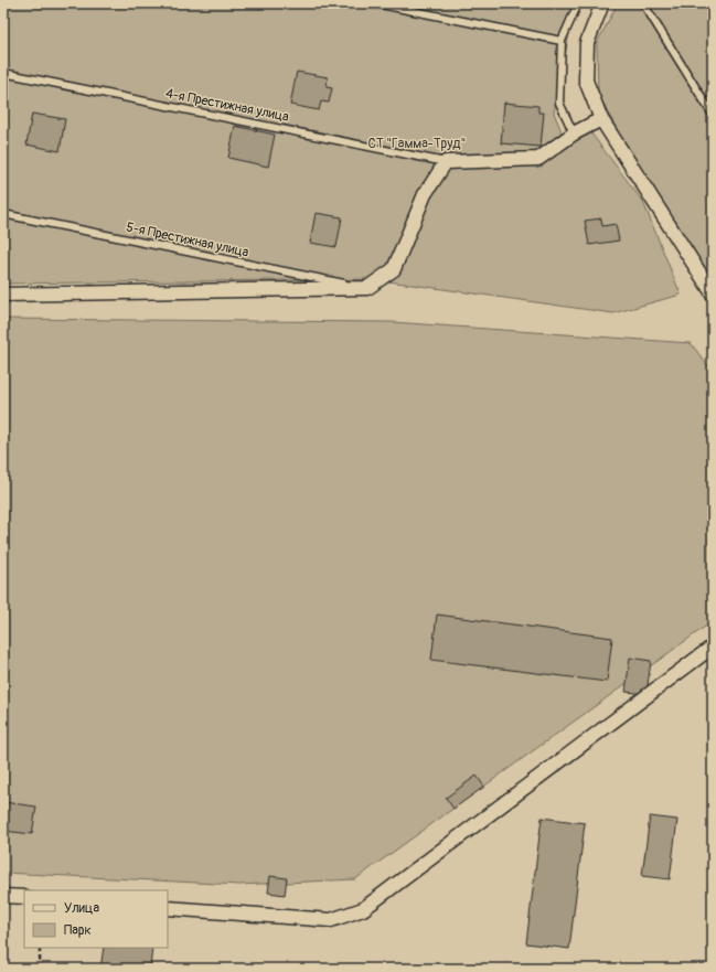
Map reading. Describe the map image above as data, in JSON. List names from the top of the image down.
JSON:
{
  "streets": {
    "lane": ["4-я Престижная улица", "5-я Престижная улица"]
  },
  "parks": ["СТ \"Гамма-Труд\""],
  "legend": ["Улица", "Парк"]
}
